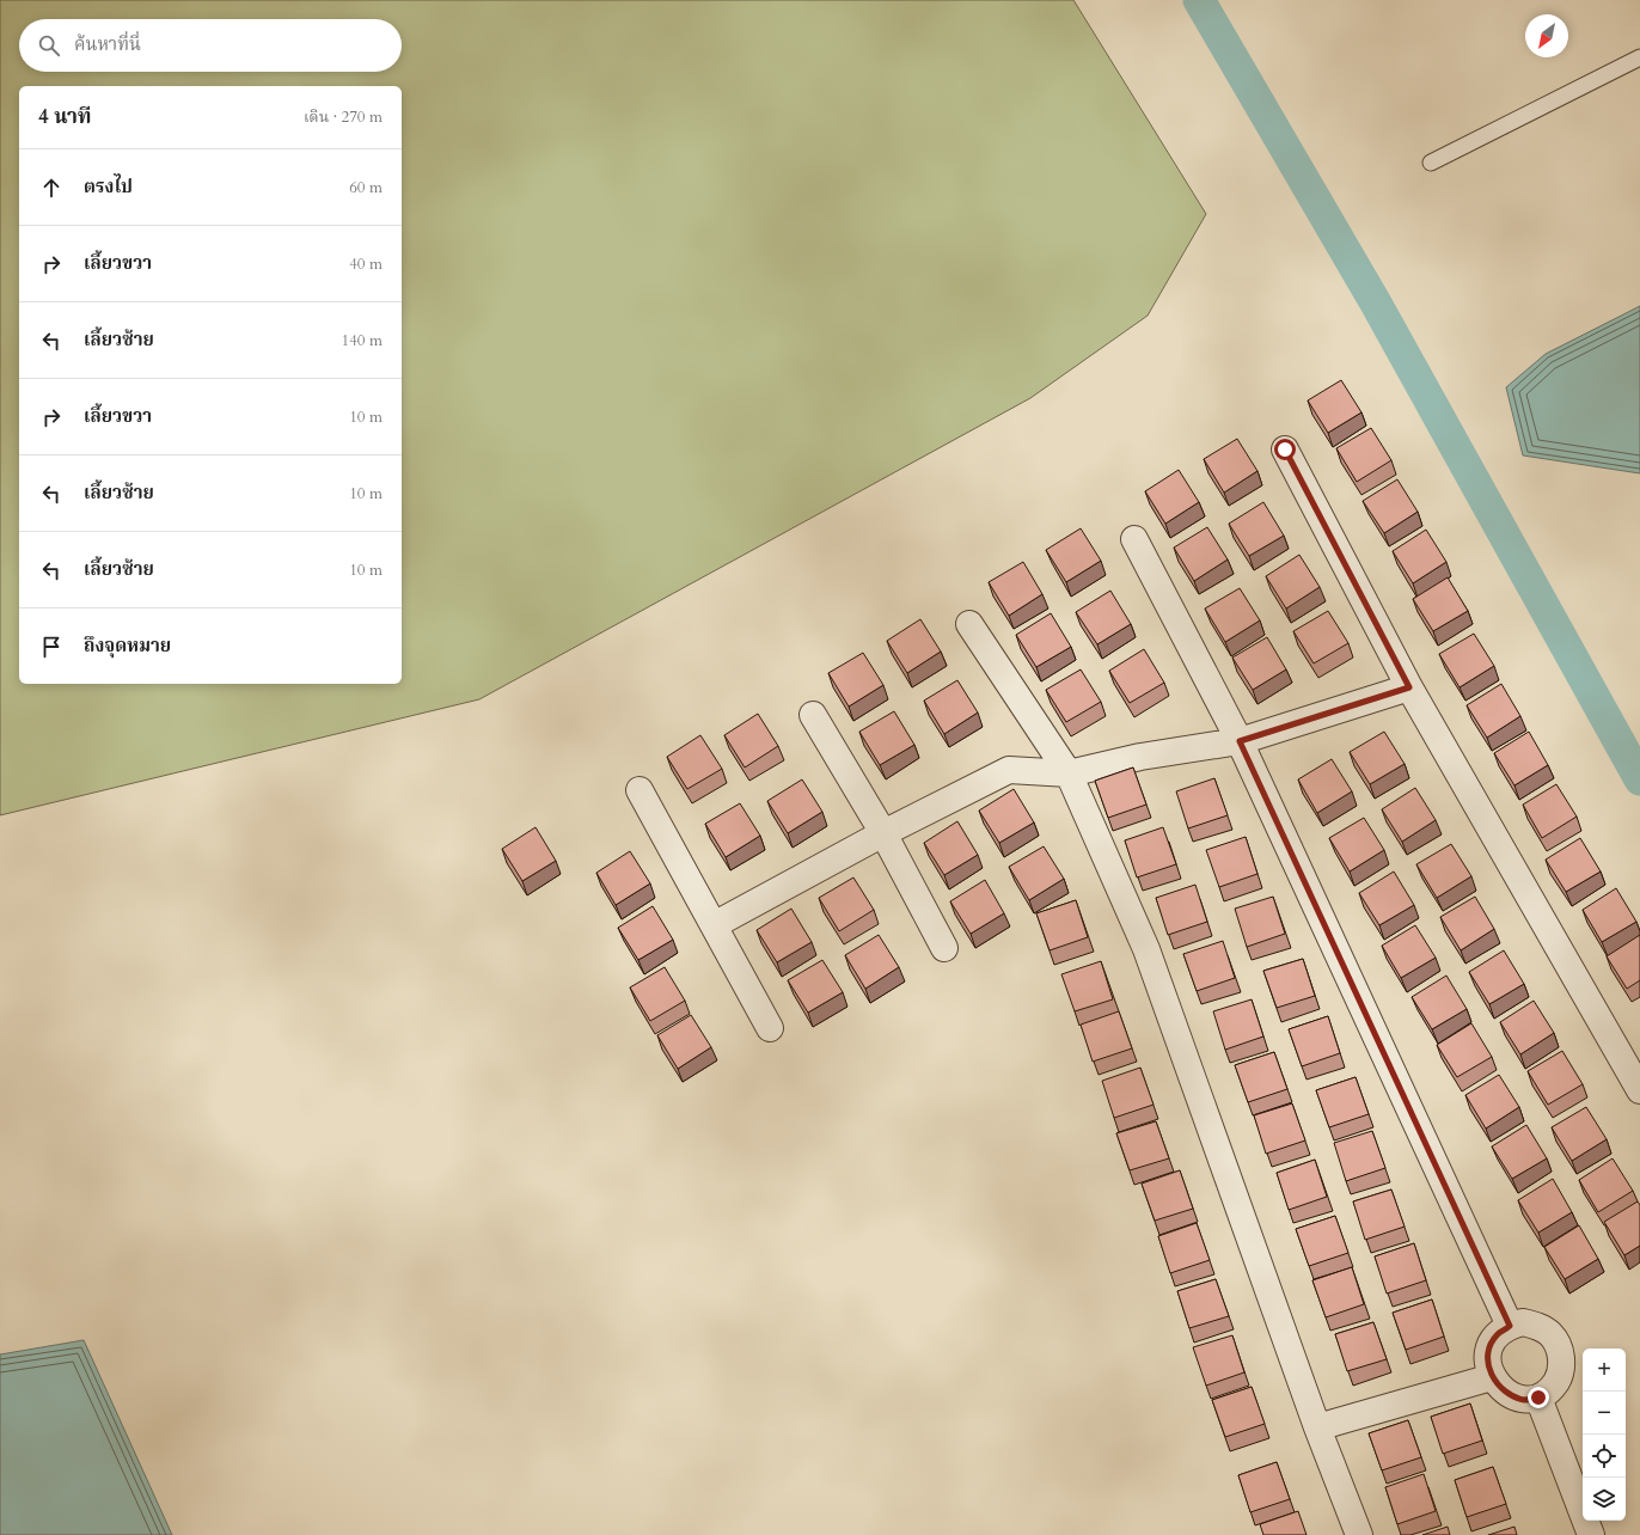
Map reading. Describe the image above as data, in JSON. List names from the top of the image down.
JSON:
{
  "north": "bottom left",
  "page": {
    "search": "ค้นหาที่นี่",
    "heading": ["4 นาที", "เดิน · 270 m"],
    "list": [
      ["ตรงไป", "60 m"],
      ["เลี้ยวขวา", "40 m"],
      ["เลี้ยวซ้าย", "140 m"],
      ["เลี้ยวขวา", "10 m"],
      ["เลี้ยวซ้าย", "10 m"],
      ["เลี้ยวซ้าย", "10 m"],
      "ถึงจุดหมาย"
    ],
    "map_buttons": ["+", "−"]
  }
}
